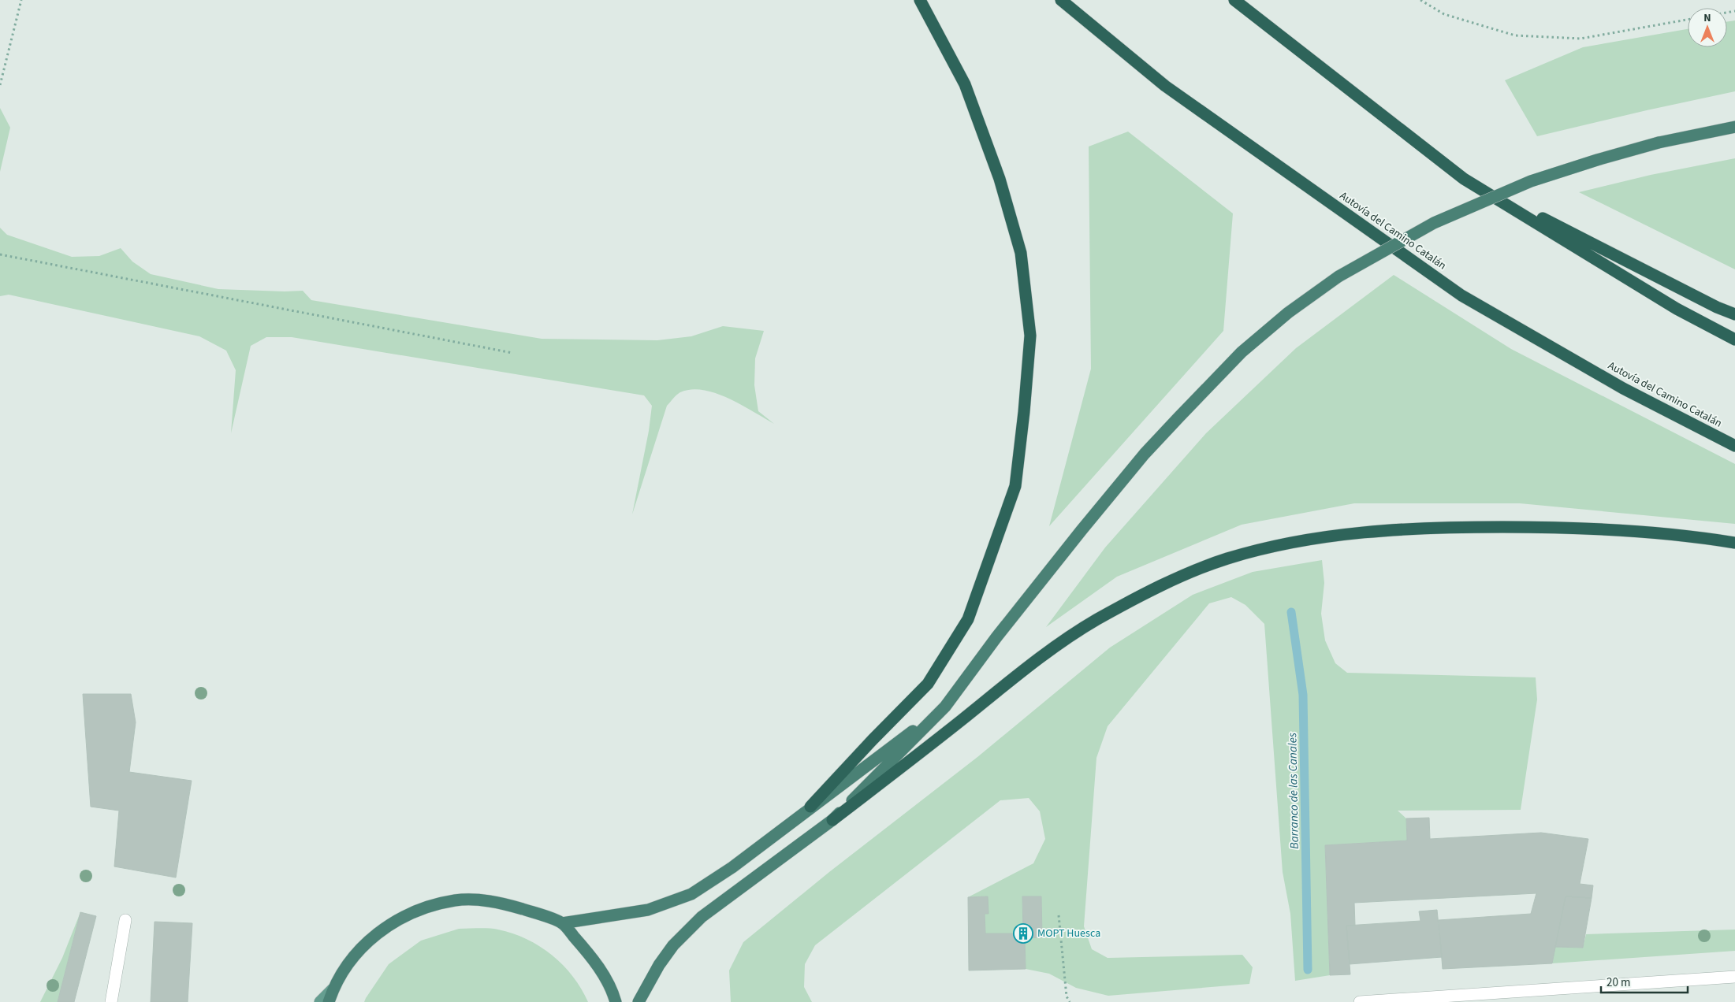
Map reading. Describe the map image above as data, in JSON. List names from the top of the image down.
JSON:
{
  "streets": {
    "highway": ["Autovía del Camino Catalán"]
  },
  "water": ["Barranco de las Canales"],
  "places": {
    "building": ["MOPT Huesca"]
  },
  "scale_bar": "20 m",
  "north": "top"
}
